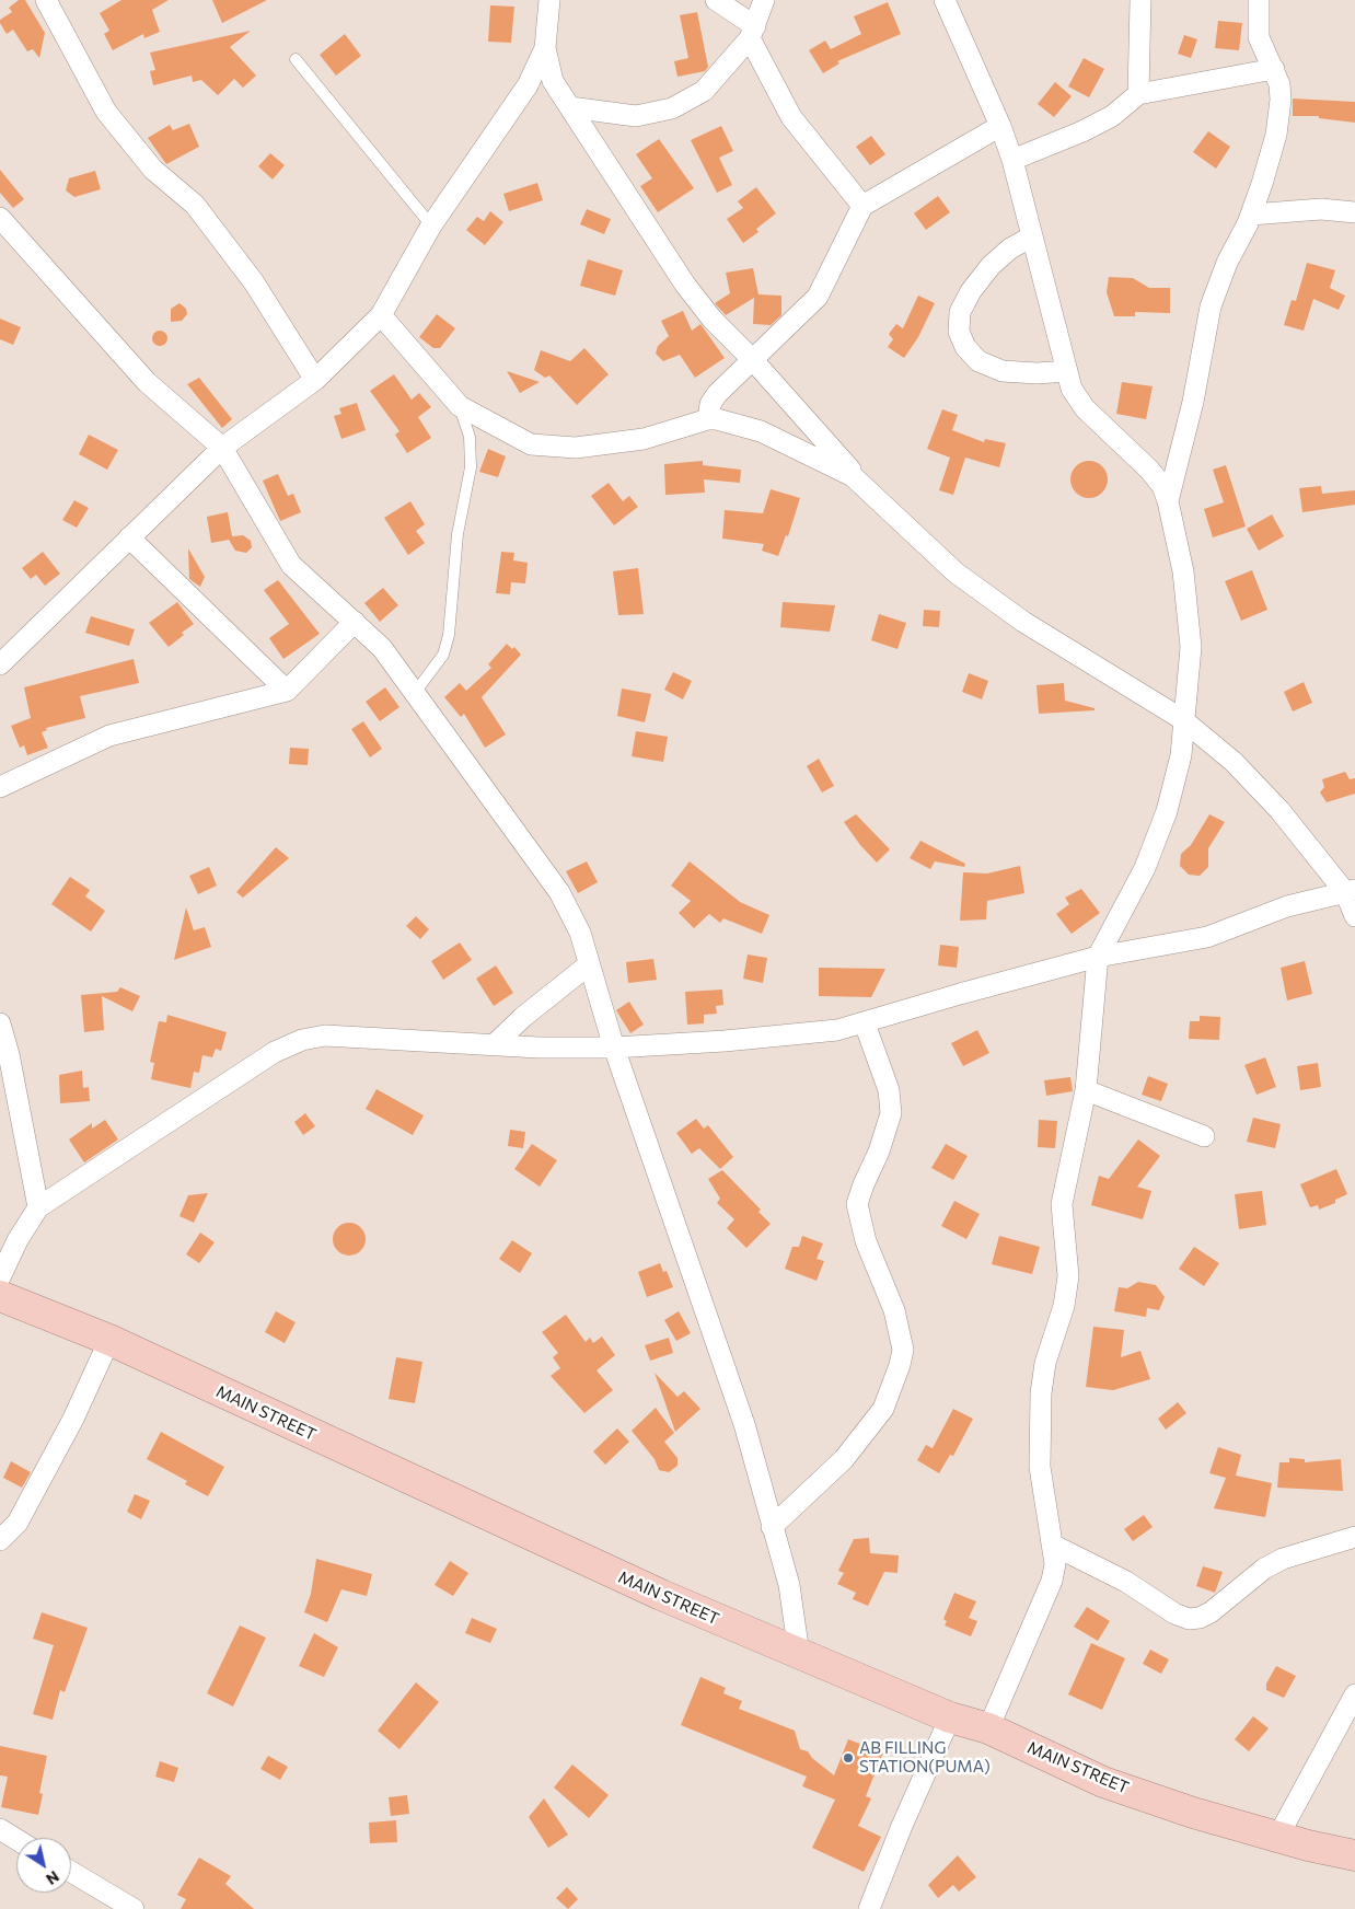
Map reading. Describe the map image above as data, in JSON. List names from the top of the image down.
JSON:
{
  "streets": {
    "highway": ["MAIN STREET"]
  },
  "places": ["AB FILLING STATION(PUMA)"],
  "north": "bottom right"
}
